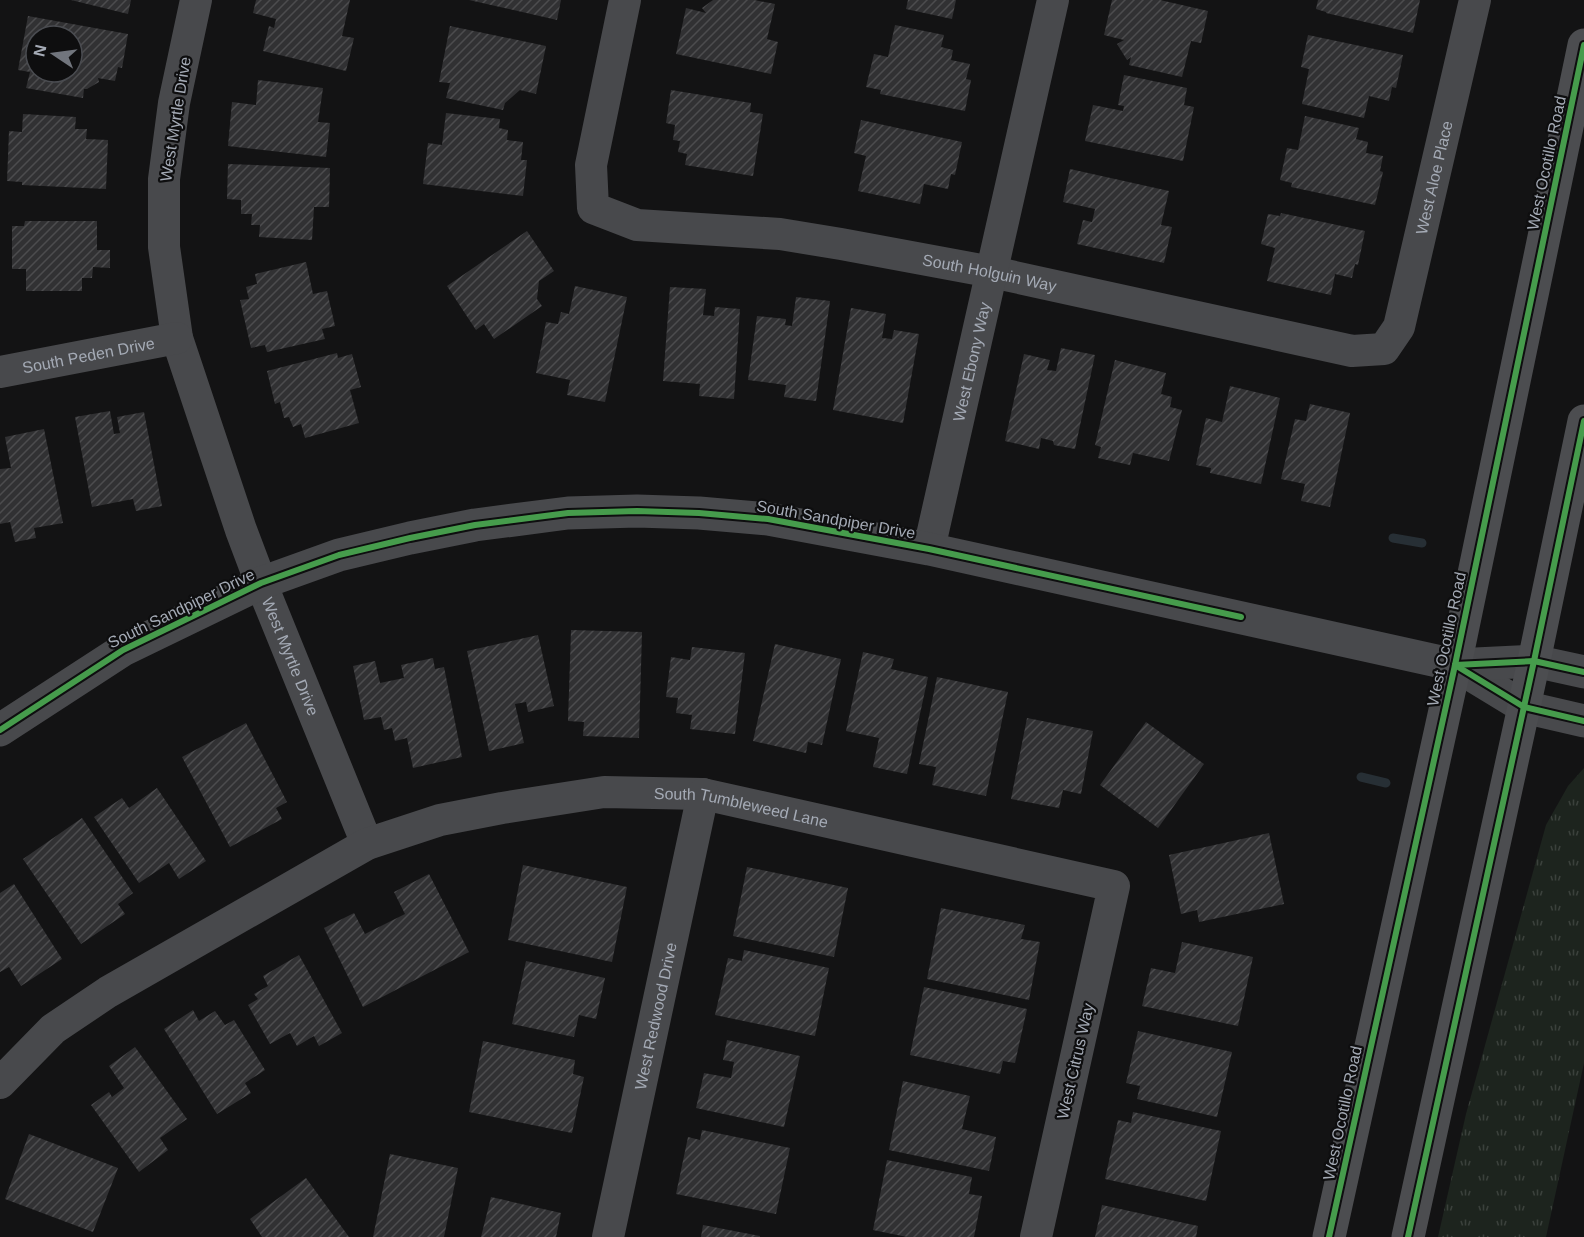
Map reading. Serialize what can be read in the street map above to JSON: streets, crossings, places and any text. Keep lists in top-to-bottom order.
{
  "streets": {
    "main road": ["West Ocotillo Road"],
    "street": [
      "West Myrtle Drive",
      "West Aloe Place",
      "South Holguin Way",
      "South Peden Drive",
      "West Ebony Way",
      "South Sandpiper Drive",
      "South Tumbleweed Lane",
      "West Redwood Drive",
      "West Citrus Way"
    ]
  },
  "crossings": [
    ["West Myrtle Drive", "South Peden Drive"],
    ["West Myrtle Drive", "South Sandpiper Drive"],
    ["West Myrtle Drive", "South Tumbleweed Lane"],
    ["West Ocotillo Road", "South Sandpiper Drive"],
    ["West Aloe Place", "South Holguin Way"],
    ["South Holguin Way", "West Ebony Way"],
    ["West Ebony Way", "South Sandpiper Drive"],
    ["South Tumbleweed Lane", "West Redwood Drive"],
    ["South Tumbleweed Lane", "West Citrus Way"]
  ],
  "north": "left"
}
